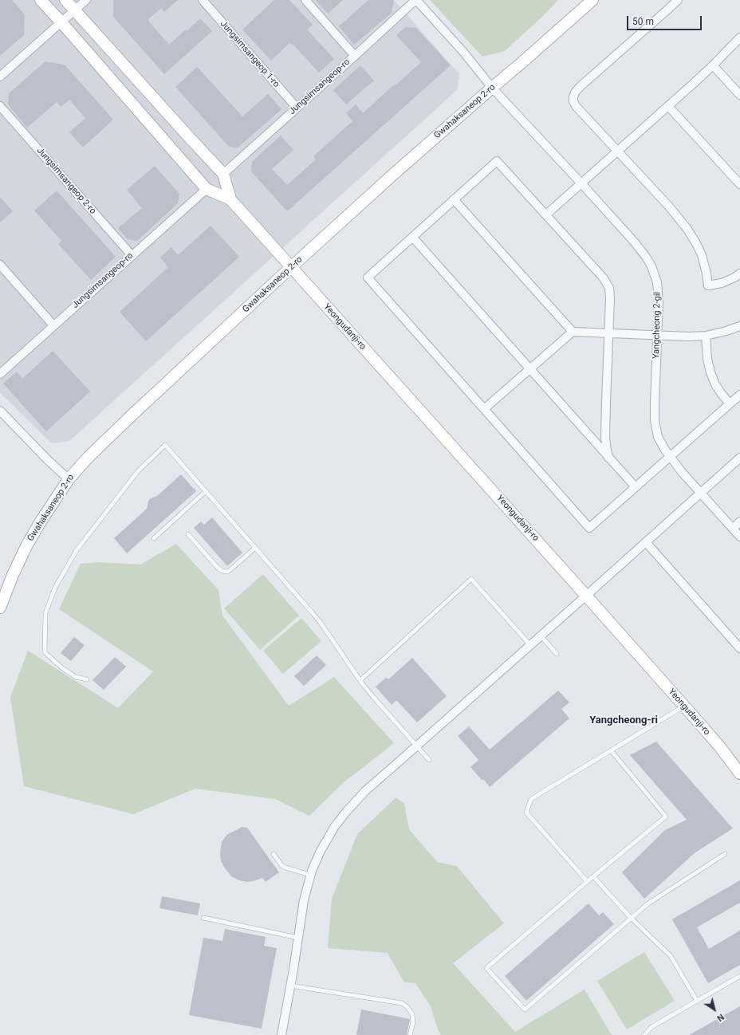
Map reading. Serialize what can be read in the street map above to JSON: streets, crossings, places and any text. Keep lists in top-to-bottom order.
{
  "streets": {
    "street": [
      "Jungsimsangeop 1-ro",
      "Jungsimsangeop-ro",
      "Gwahaksaneop 2-ro",
      "Jungsimsangeop 2-ro",
      "Yangcheong 2-gil",
      "Yeongudanji-ro"
    ]
  },
  "crossings": [
    ["Jungsimsangeop 1-ro", "Jungsimsangeop-ro"],
    ["Jungsimsangeop-ro", "Jungsimsangeop 2-ro"],
    ["Gwahaksaneop 2-ro", "Yangcheong 2-gil"],
    ["Gwahaksaneop 2-ro", "Yeongudanji-ro"]
  ],
  "districts": ["Yangcheong-ri"],
  "scale_bar": "50 m",
  "north": "bottom right"
}
